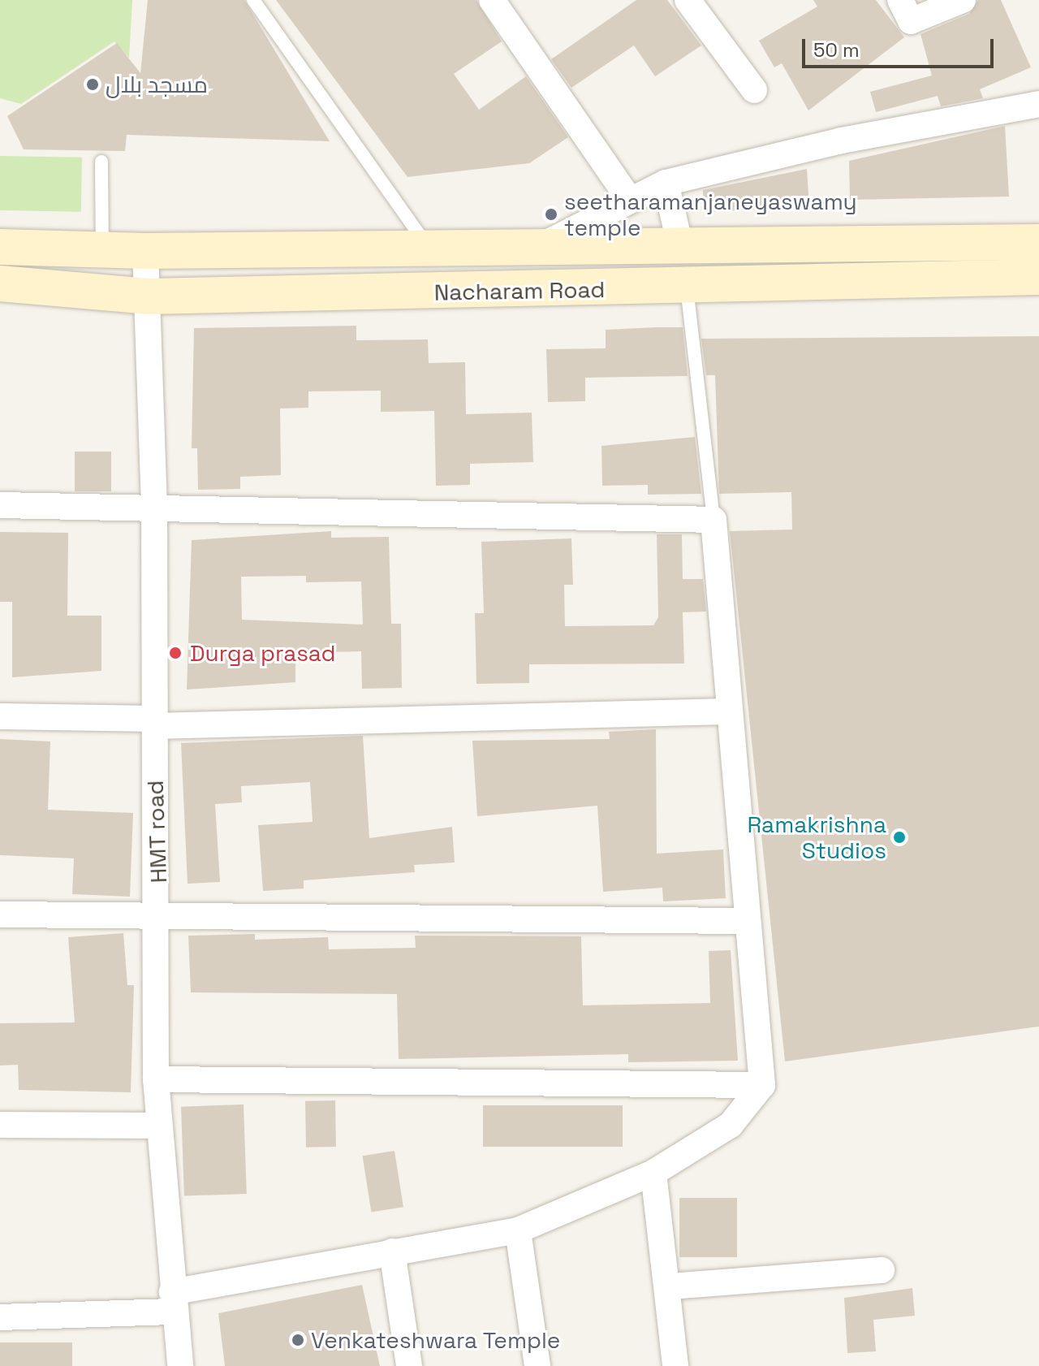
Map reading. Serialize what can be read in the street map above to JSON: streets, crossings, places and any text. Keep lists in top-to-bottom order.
{
  "streets": {
    "main road": ["Nacharam Road"],
    "street": ["HMT road"]
  },
  "crossings": [
    ["Nacharam Road", "HMT road"]
  ],
  "places": [
    "مسجد بلال",
    "seetharamanjaneyaswamy temple",
    "Durga prasad",
    "Ramakrishna Studios",
    "Venkateshwara Temple"
  ],
  "scale_bar": "50 m"
}
